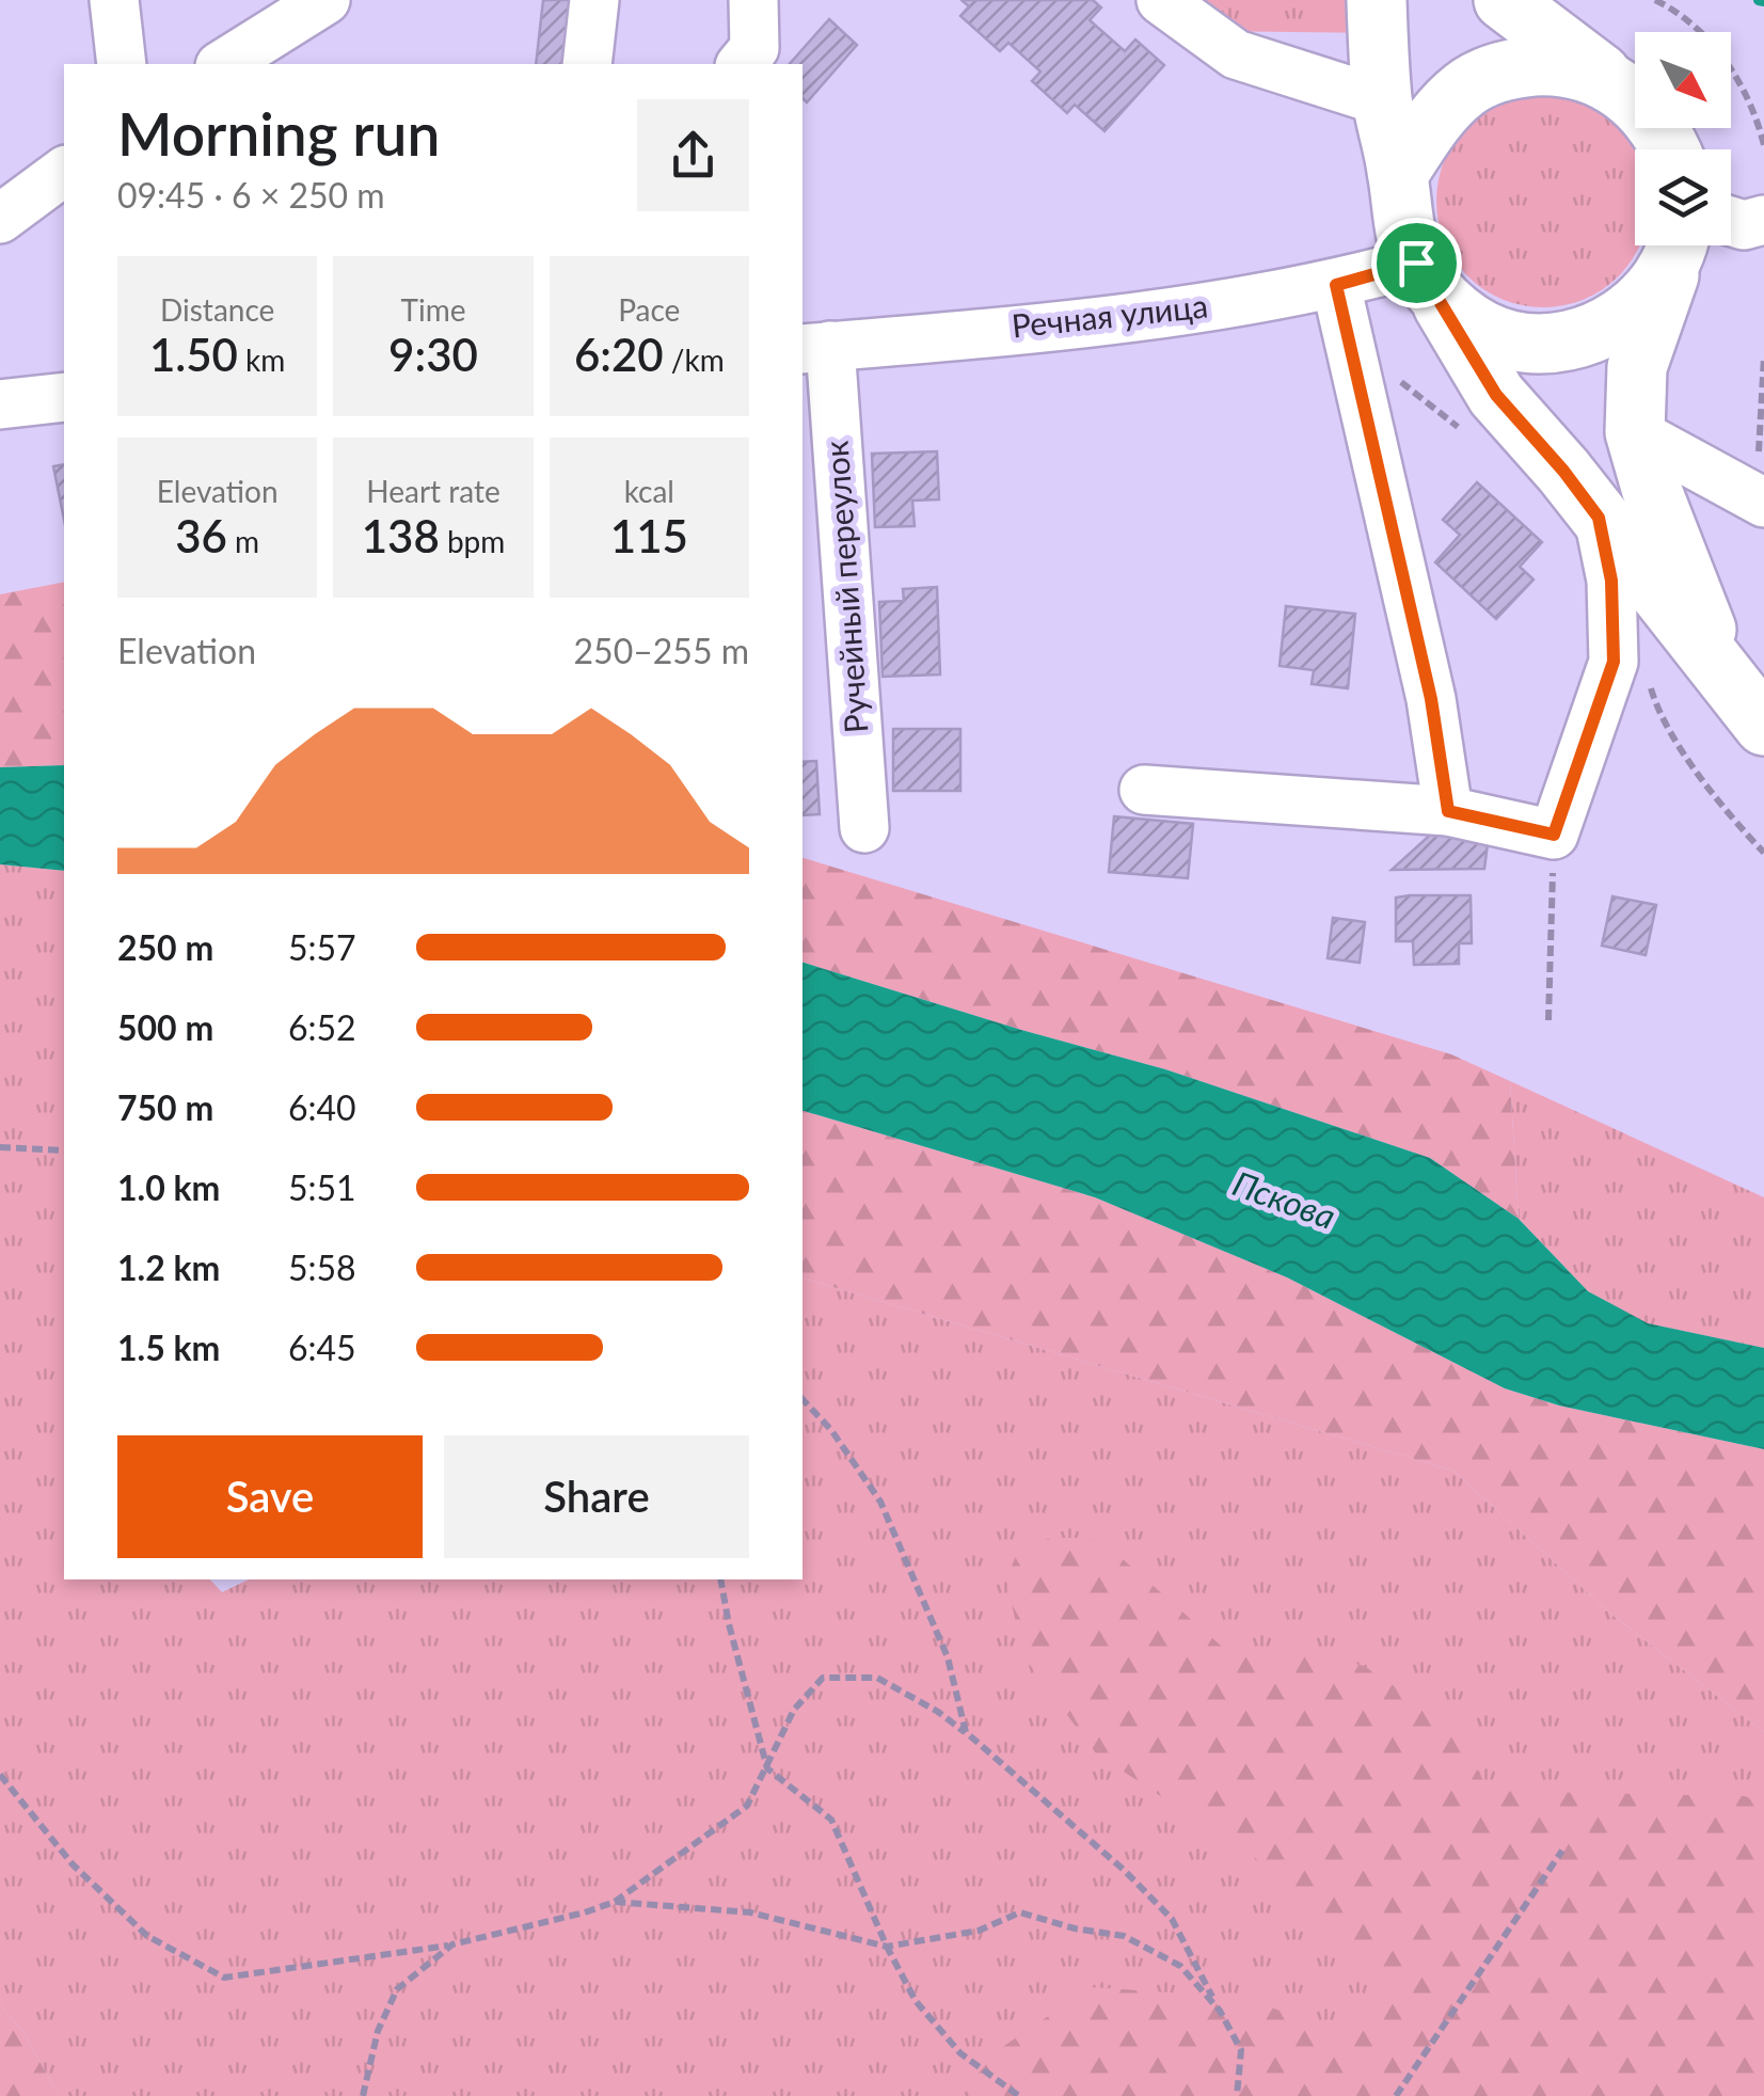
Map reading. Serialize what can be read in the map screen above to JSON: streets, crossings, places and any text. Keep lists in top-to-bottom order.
{
  "streets": {
    "street": ["Речная улица", "Ручейный переулок"]
  },
  "crossings": [
    ["Речная улица", "Ручейный переулок"]
  ],
  "water": ["Пскова"],
  "north": "bottom right",
  "page": {
    "heading": ["Morning run", "09:45 · 6 × 250 m"],
    "stats": [
      ["Distance", "1.50 km"],
      ["Time", "9:30"],
      ["Pace", "6:20 /km"],
      ["Elevation", "36 m"],
      ["Heart rate", "138 bpm"],
      ["kcal", "115"]
    ],
    "chart": ["Elevation", "250–255 m"],
    "list": [
      {
        "name": "250 m",
        "note": "5:57"
      },
      {
        "name": "500 m",
        "note": "6:52"
      },
      {
        "name": "750 m",
        "note": "6:40"
      },
      {
        "name": "1.0 km",
        "note": "5:51"
      },
      {
        "name": "1.2 km",
        "note": "5:58"
      },
      {
        "name": "1.5 km",
        "note": "6:45"
      }
    ],
    "buttons": ["Save", "Share"]
  }
}
